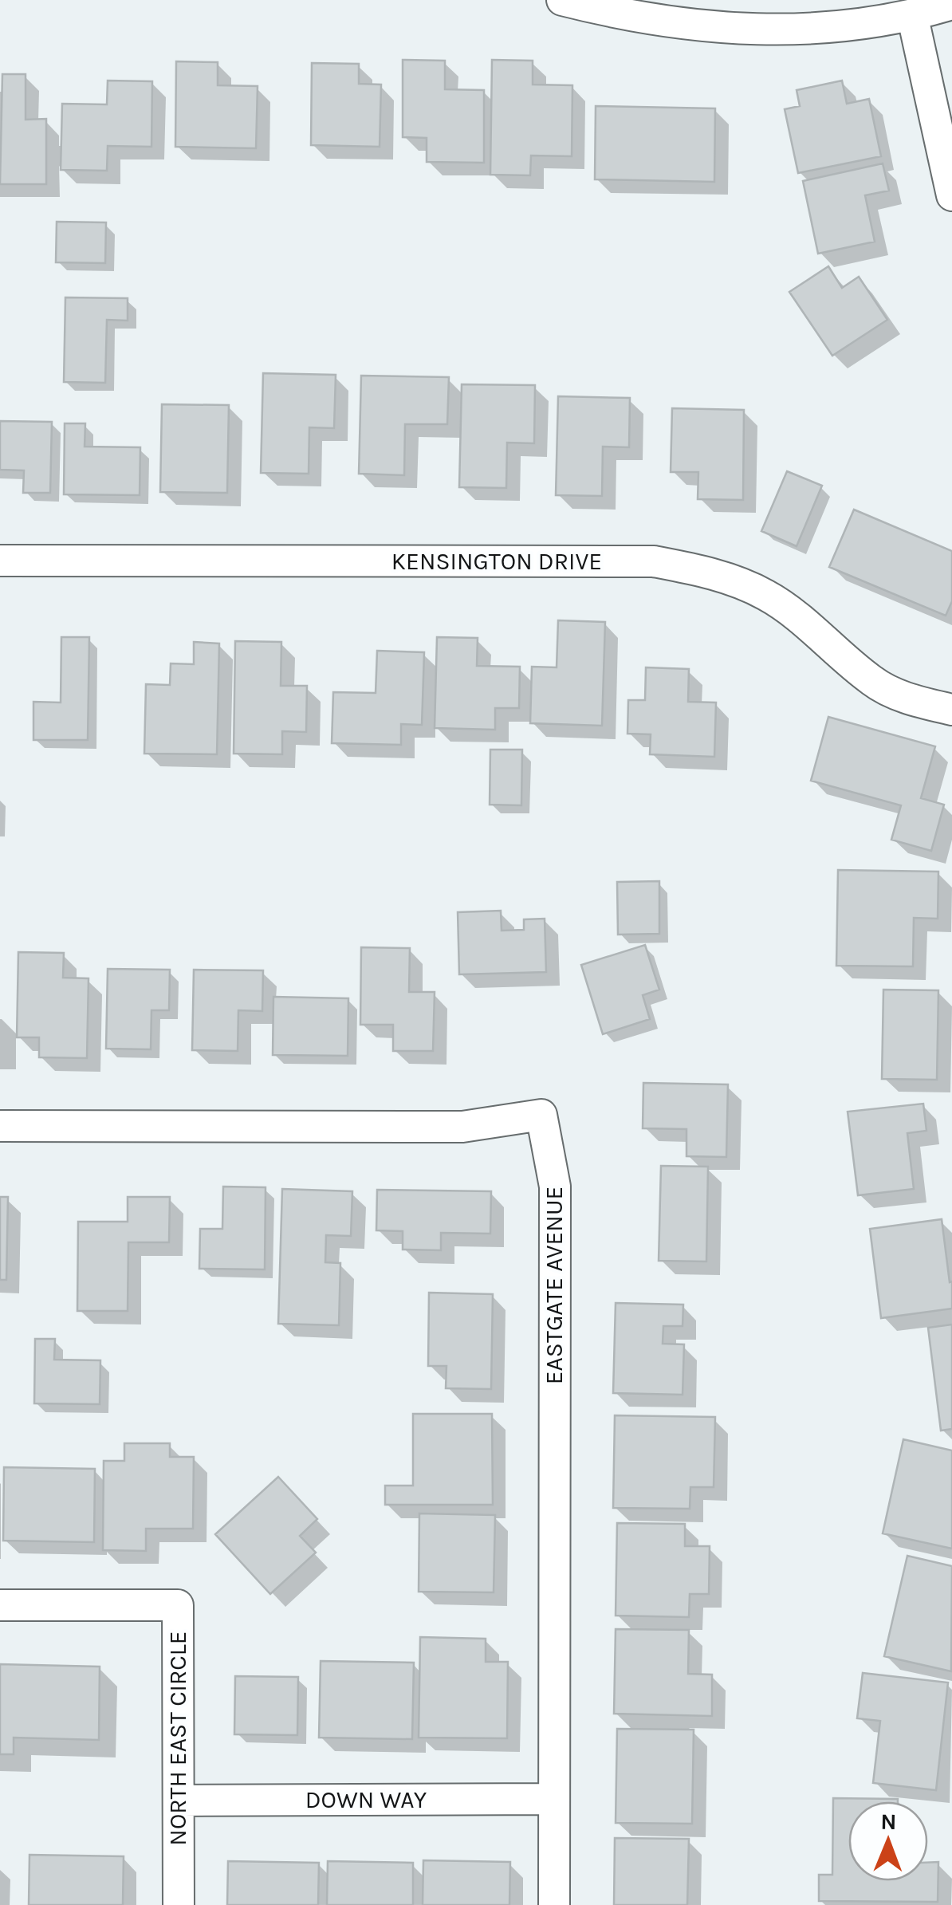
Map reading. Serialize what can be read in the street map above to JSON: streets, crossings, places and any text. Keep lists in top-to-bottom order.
{
  "streets": {
    "street": [
      "KENSINGTON DRIVE",
      "EASTGATE AVENUE",
      "NORTH EAST CIRCLE",
      "DOWN WAY"
    ]
  },
  "crossings": [
    ["EASTGATE AVENUE", "DOWN WAY"],
    ["NORTH EAST CIRCLE", "DOWN WAY"]
  ],
  "north": "top"
}
